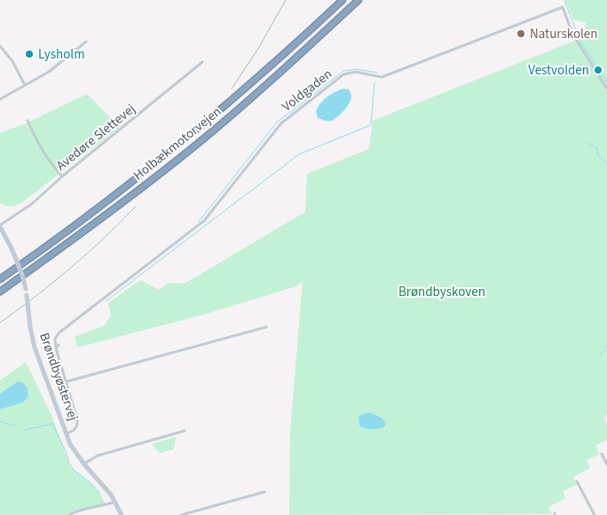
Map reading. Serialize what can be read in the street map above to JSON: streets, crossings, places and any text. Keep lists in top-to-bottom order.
{
  "streets": {
    "highway": ["Holbækmotorvejen"],
    "street": ["Voldgaden", "Avedøre Slettevej", "Brøndbyøstervej"]
  },
  "crossings": [
    ["Voldgaden", "Brøndbyøstervej"],
    ["Avedøre Slettevej", "Brøndbyøstervej"]
  ],
  "parks": ["Brøndbyskoven"],
  "places": ["Naturskolen", "Lysholm", "Vestvolden"]
}
